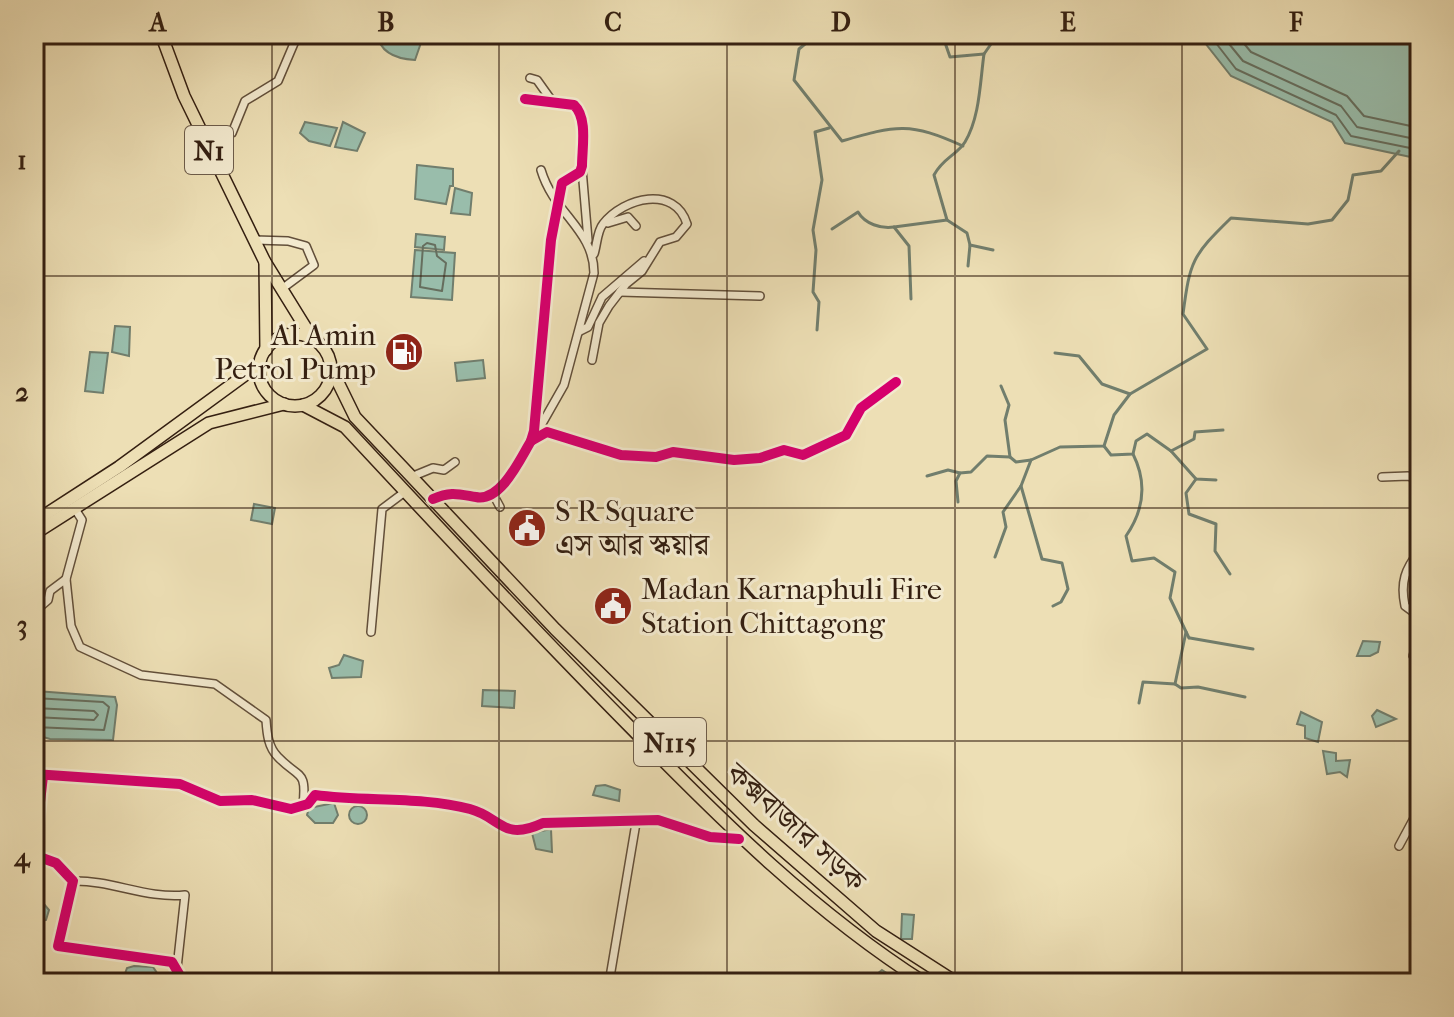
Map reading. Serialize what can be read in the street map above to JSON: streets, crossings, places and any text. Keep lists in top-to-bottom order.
{
  "streets": {
    "highway": ["N1", "N115", "কক্সবাজার সড়ক"]
  },
  "crossings": [
    ["N1", "কক্সবাজার সড়ক"]
  ],
  "places": {
    "fuel station": ["Al Amin Petrol Pump"],
    "public building": ["S R Square এস আর স্কয়ার", "Madan Karnaphuli Fire Station Chittagong"]
  },
  "grid": {
    "columns": [
      "A",
      "B",
      "C",
      "D",
      "E",
      "F"
    ],
    "rows": [
      "1",
      "2",
      "3",
      "4"
    ]
  }
}
